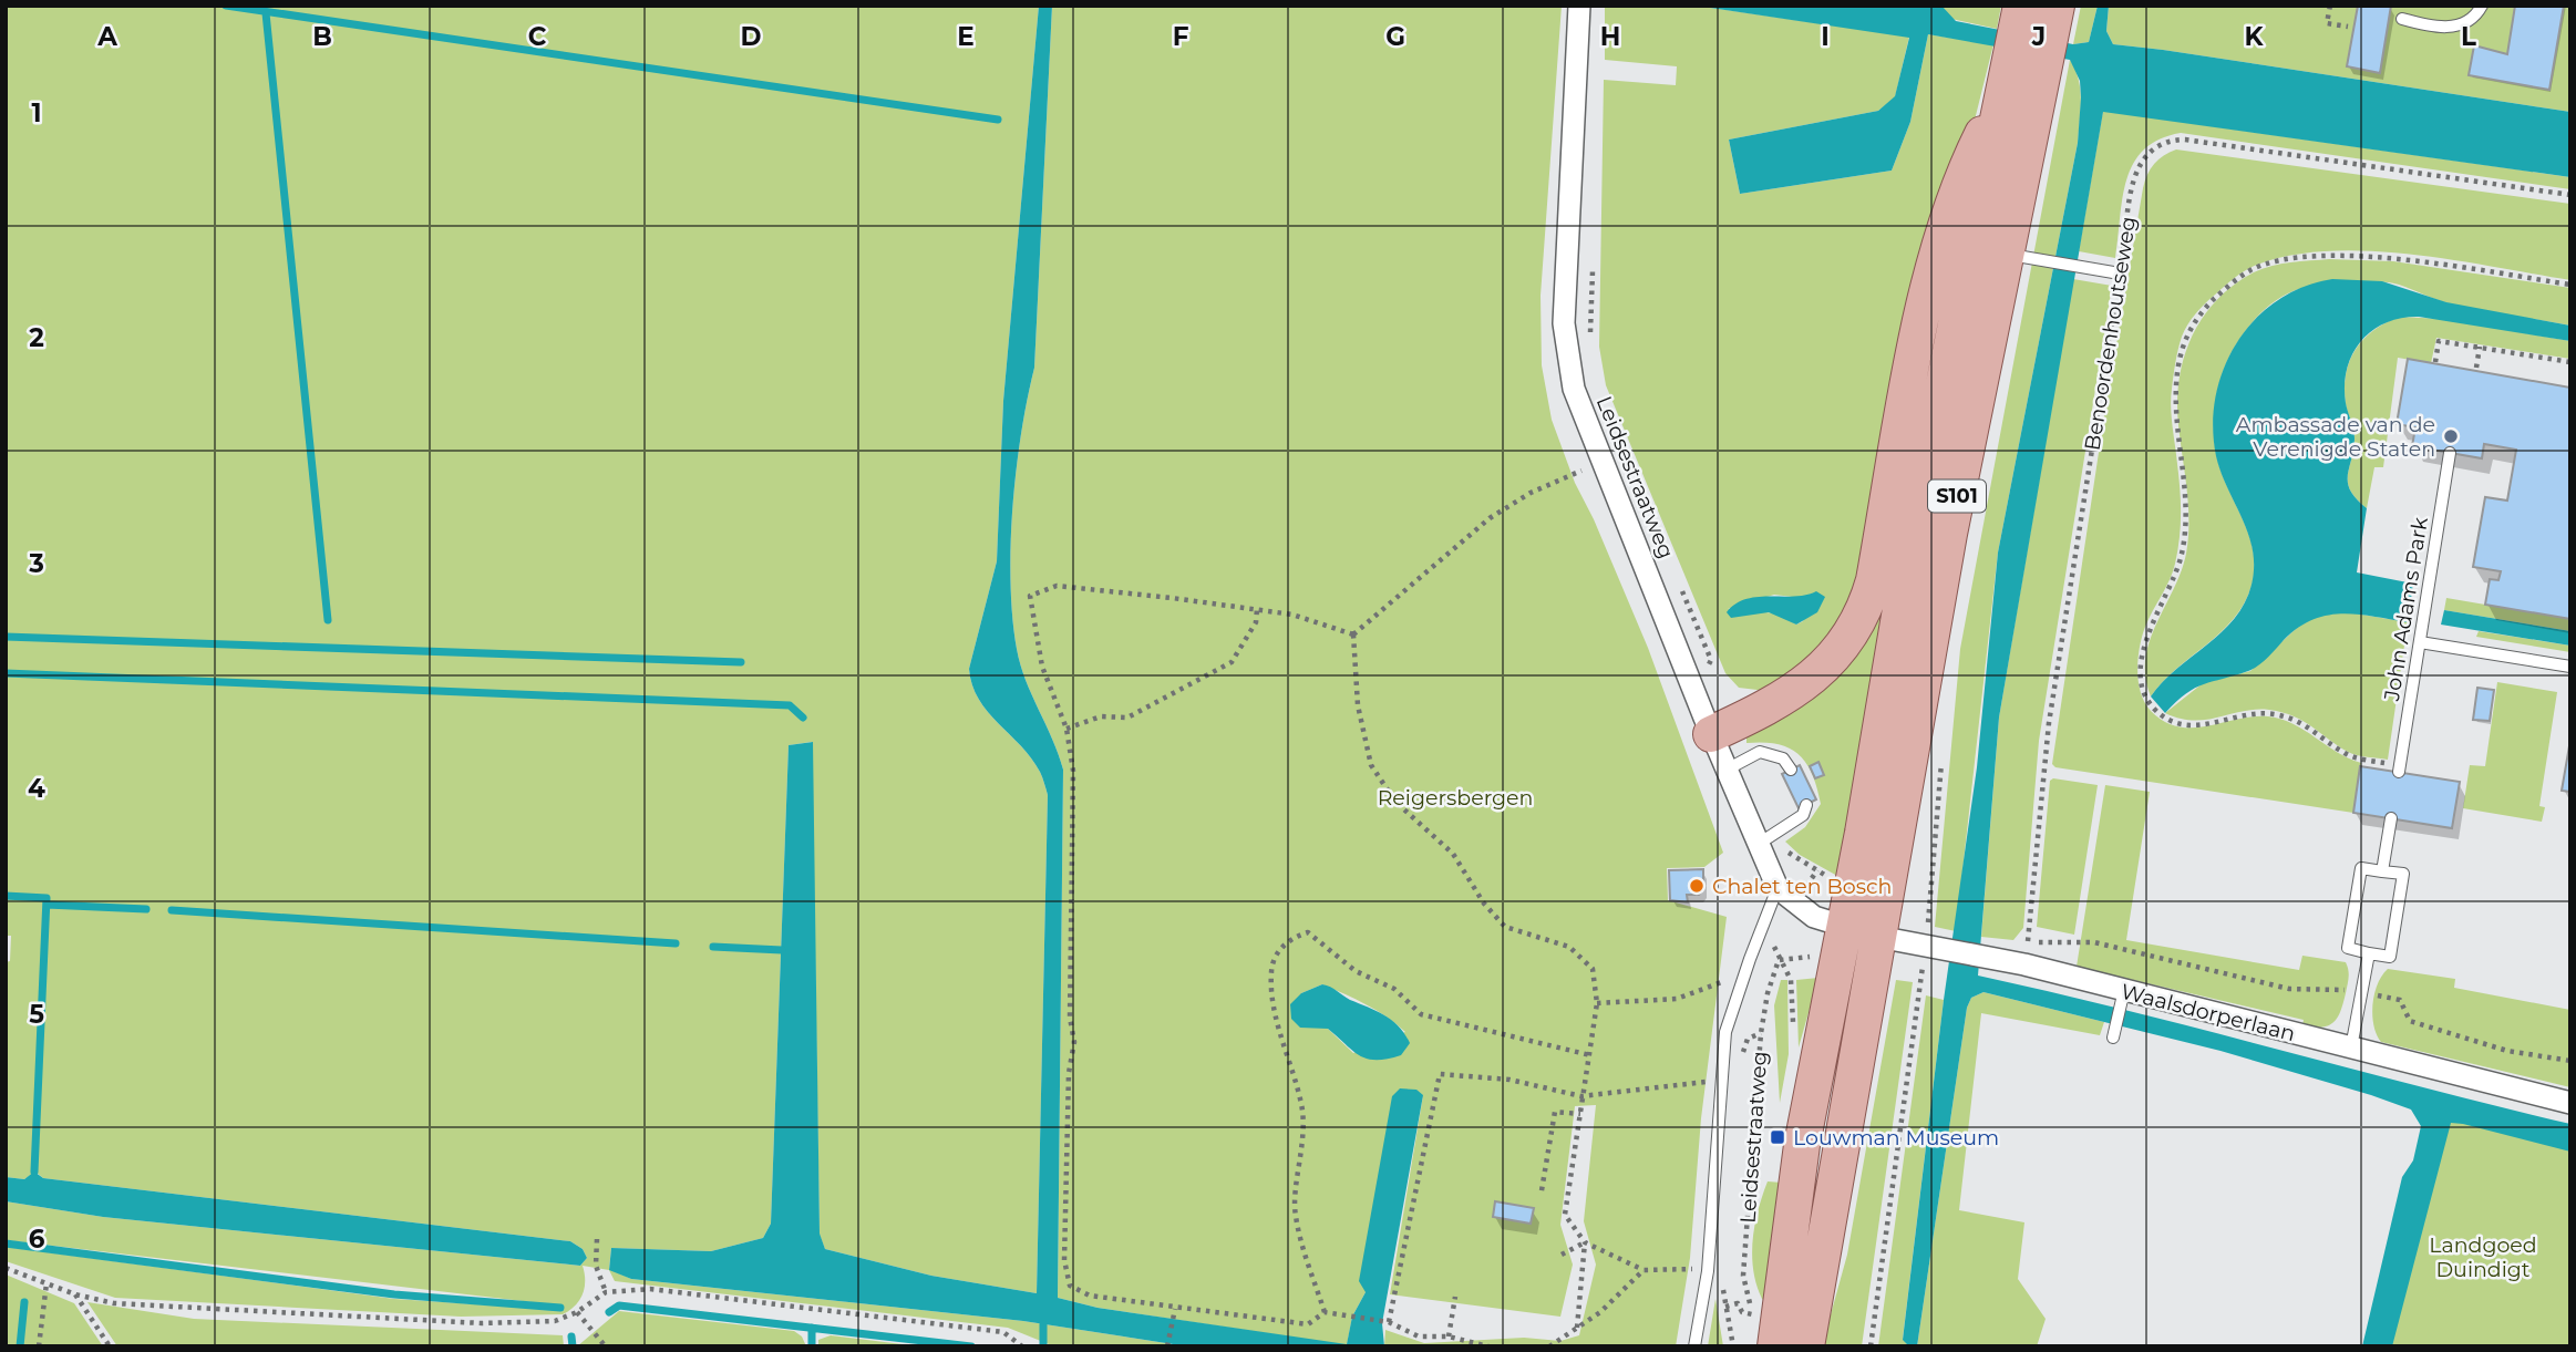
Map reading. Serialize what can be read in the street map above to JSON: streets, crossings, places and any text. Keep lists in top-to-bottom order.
{
  "streets": {
    "main road": ["Leidsestraatweg", "S101"],
    "street": ["Waalsdorperlaan"],
    "lane": ["John Adams Park"],
    "path": ["Benoordenhoutseweg"]
  },
  "crossings": [
    ["Leidsestraatweg", "S101"],
    ["Leidsestraatweg", "Waalsdorperlaan"],
    ["S101", "Waalsdorperlaan"]
  ],
  "parks": ["Reigersbergen", "Landgoed Duindigt"],
  "places": {
    "other": ["Ambassade van de Verenigde Staten", "Chalet ten Bosch"],
    "transit": ["Louwman Museum"]
  },
  "grid": {
    "columns": [
      "A",
      "B",
      "C",
      "D",
      "E",
      "F",
      "G",
      "H",
      "I",
      "J",
      "K",
      "L"
    ],
    "rows": [
      "1",
      "2",
      "3",
      "4",
      "5",
      "6"
    ]
  }
}
